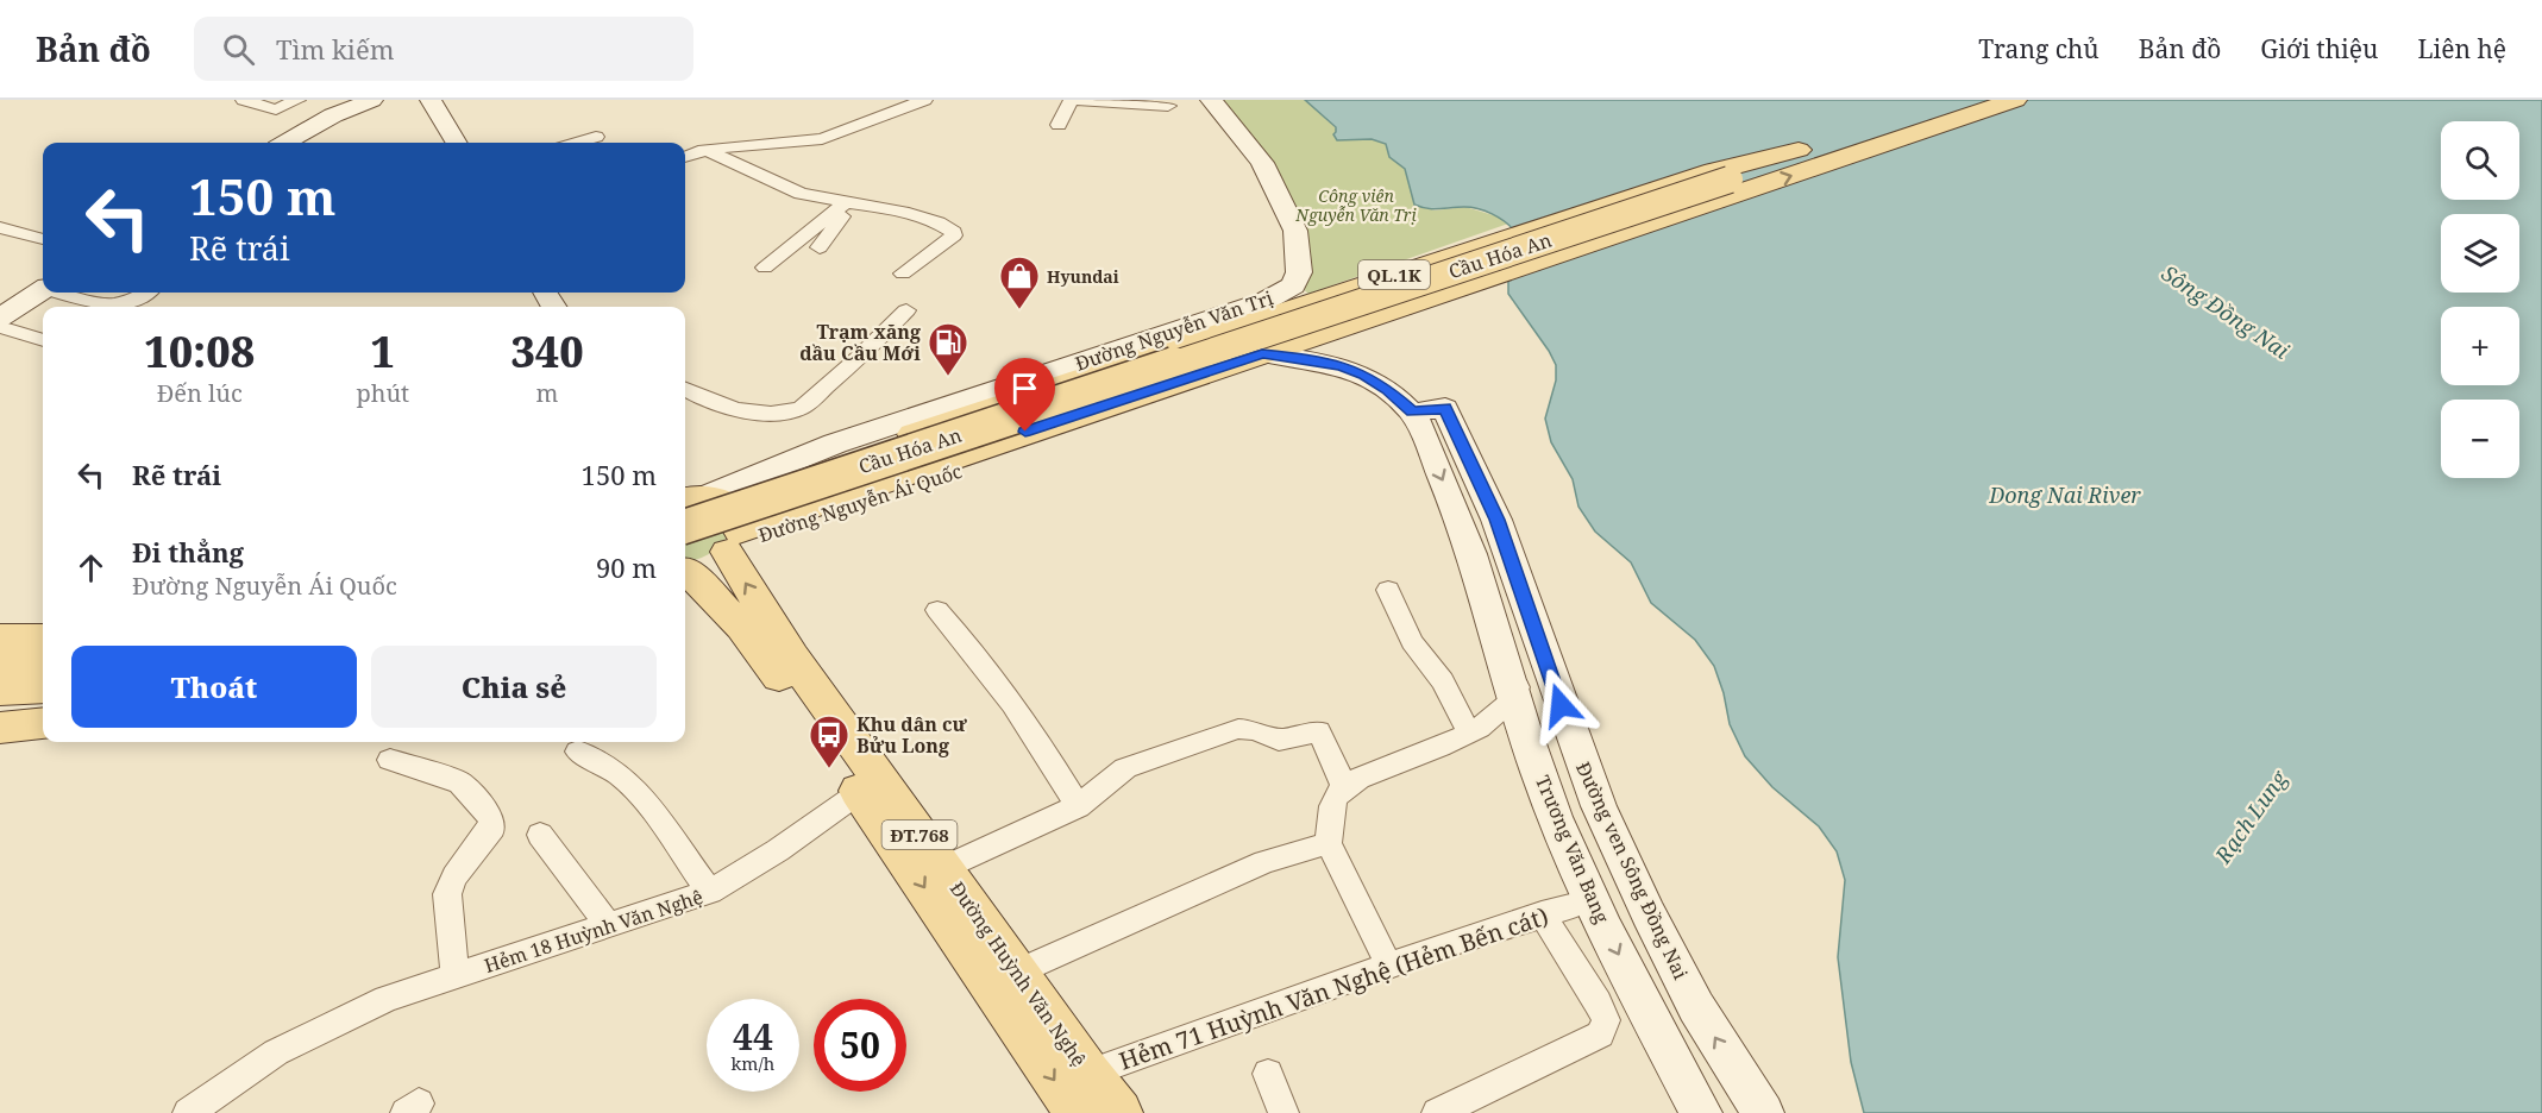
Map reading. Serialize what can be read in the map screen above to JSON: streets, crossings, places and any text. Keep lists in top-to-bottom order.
{
  "streets": {
    "main road": [
      "Cầu Hóa An",
      "QL.1K",
      "Đường Nguyễn Văn Trị",
      "Đường Nguyễn Ái Quốc",
      "ĐT.768",
      "Trương Văn Bang",
      "Đường ven Sông Đồng Nai",
      "Đường Huỳnh Văn Nghệ"
    ],
    "street": ["Hẻm 18 Huỳnh Văn Nghệ", "Hẻm 71 Huỳnh Văn Nghệ (Hẻm Bến cát)"]
  },
  "crossings": [
    ["Cầu Hóa An", "QL.1K"],
    ["Cầu Hóa An", "Đường Nguyễn Ái Quốc"],
    ["Cầu Hóa An", "Đường Huỳnh Văn Nghệ"],
    ["QL.1K", "Đường Nguyễn Văn Trị"],
    ["QL.1K", "Đường Huỳnh Văn Nghệ"],
    ["Đường Nguyễn Ái Quốc", "Đường Huỳnh Văn Nghệ"],
    ["Trương Văn Bang", "Đường ven Sông Đồng Nai"],
    ["Trương Văn Bang", "Hẻm 71 Huỳnh Văn Nghệ (Hẻm Bến cát)"],
    ["Hẻm 18 Huỳnh Văn Nghệ", "Đường Huỳnh Văn Nghệ"],
    ["Đường Huỳnh Văn Nghệ", "Hẻm 71 Huỳnh Văn Nghệ (Hẻm Bến cát)"]
  ],
  "one_way": ["Trương Văn Bang", "Đường ven Sông Đồng Nai"],
  "water": ["Sông Đồng Nai", "Dong Nai River", "Rạch Lung"],
  "parks": ["Công viên Nguyễn Văn Trị"],
  "places": {
    "shop": ["Hyundai"],
    "fuel station": ["Trạm xăng dầu Cầu Mới"],
    "bus stop": ["Khu dân cư Bửu Long"]
  },
  "page": {
    "header": "Bản đồ",
    "search": "Tìm kiếm",
    "nav": [
      "Trang chủ",
      "Bản đồ",
      "Giới thiệu",
      "Liên hệ"
    ],
    "map_buttons": ["+", "−"],
    "turn": ["150 m", "Rẽ trái"],
    "eta": [
      "10:08",
      "Đến lúc",
      "1",
      "phút",
      "340",
      "m"
    ],
    "list": [
      {
        "name": "Rẽ trái",
        "value": "150 m"
      },
      {
        "name": "Đi thẳng",
        "note": "Đường Nguyễn Ái Quốc",
        "value": "90 m"
      }
    ],
    "buttons": ["Thoát", "Chia sẻ"],
    "speed": "44 km/h",
    "limit": "50"
  }
}
